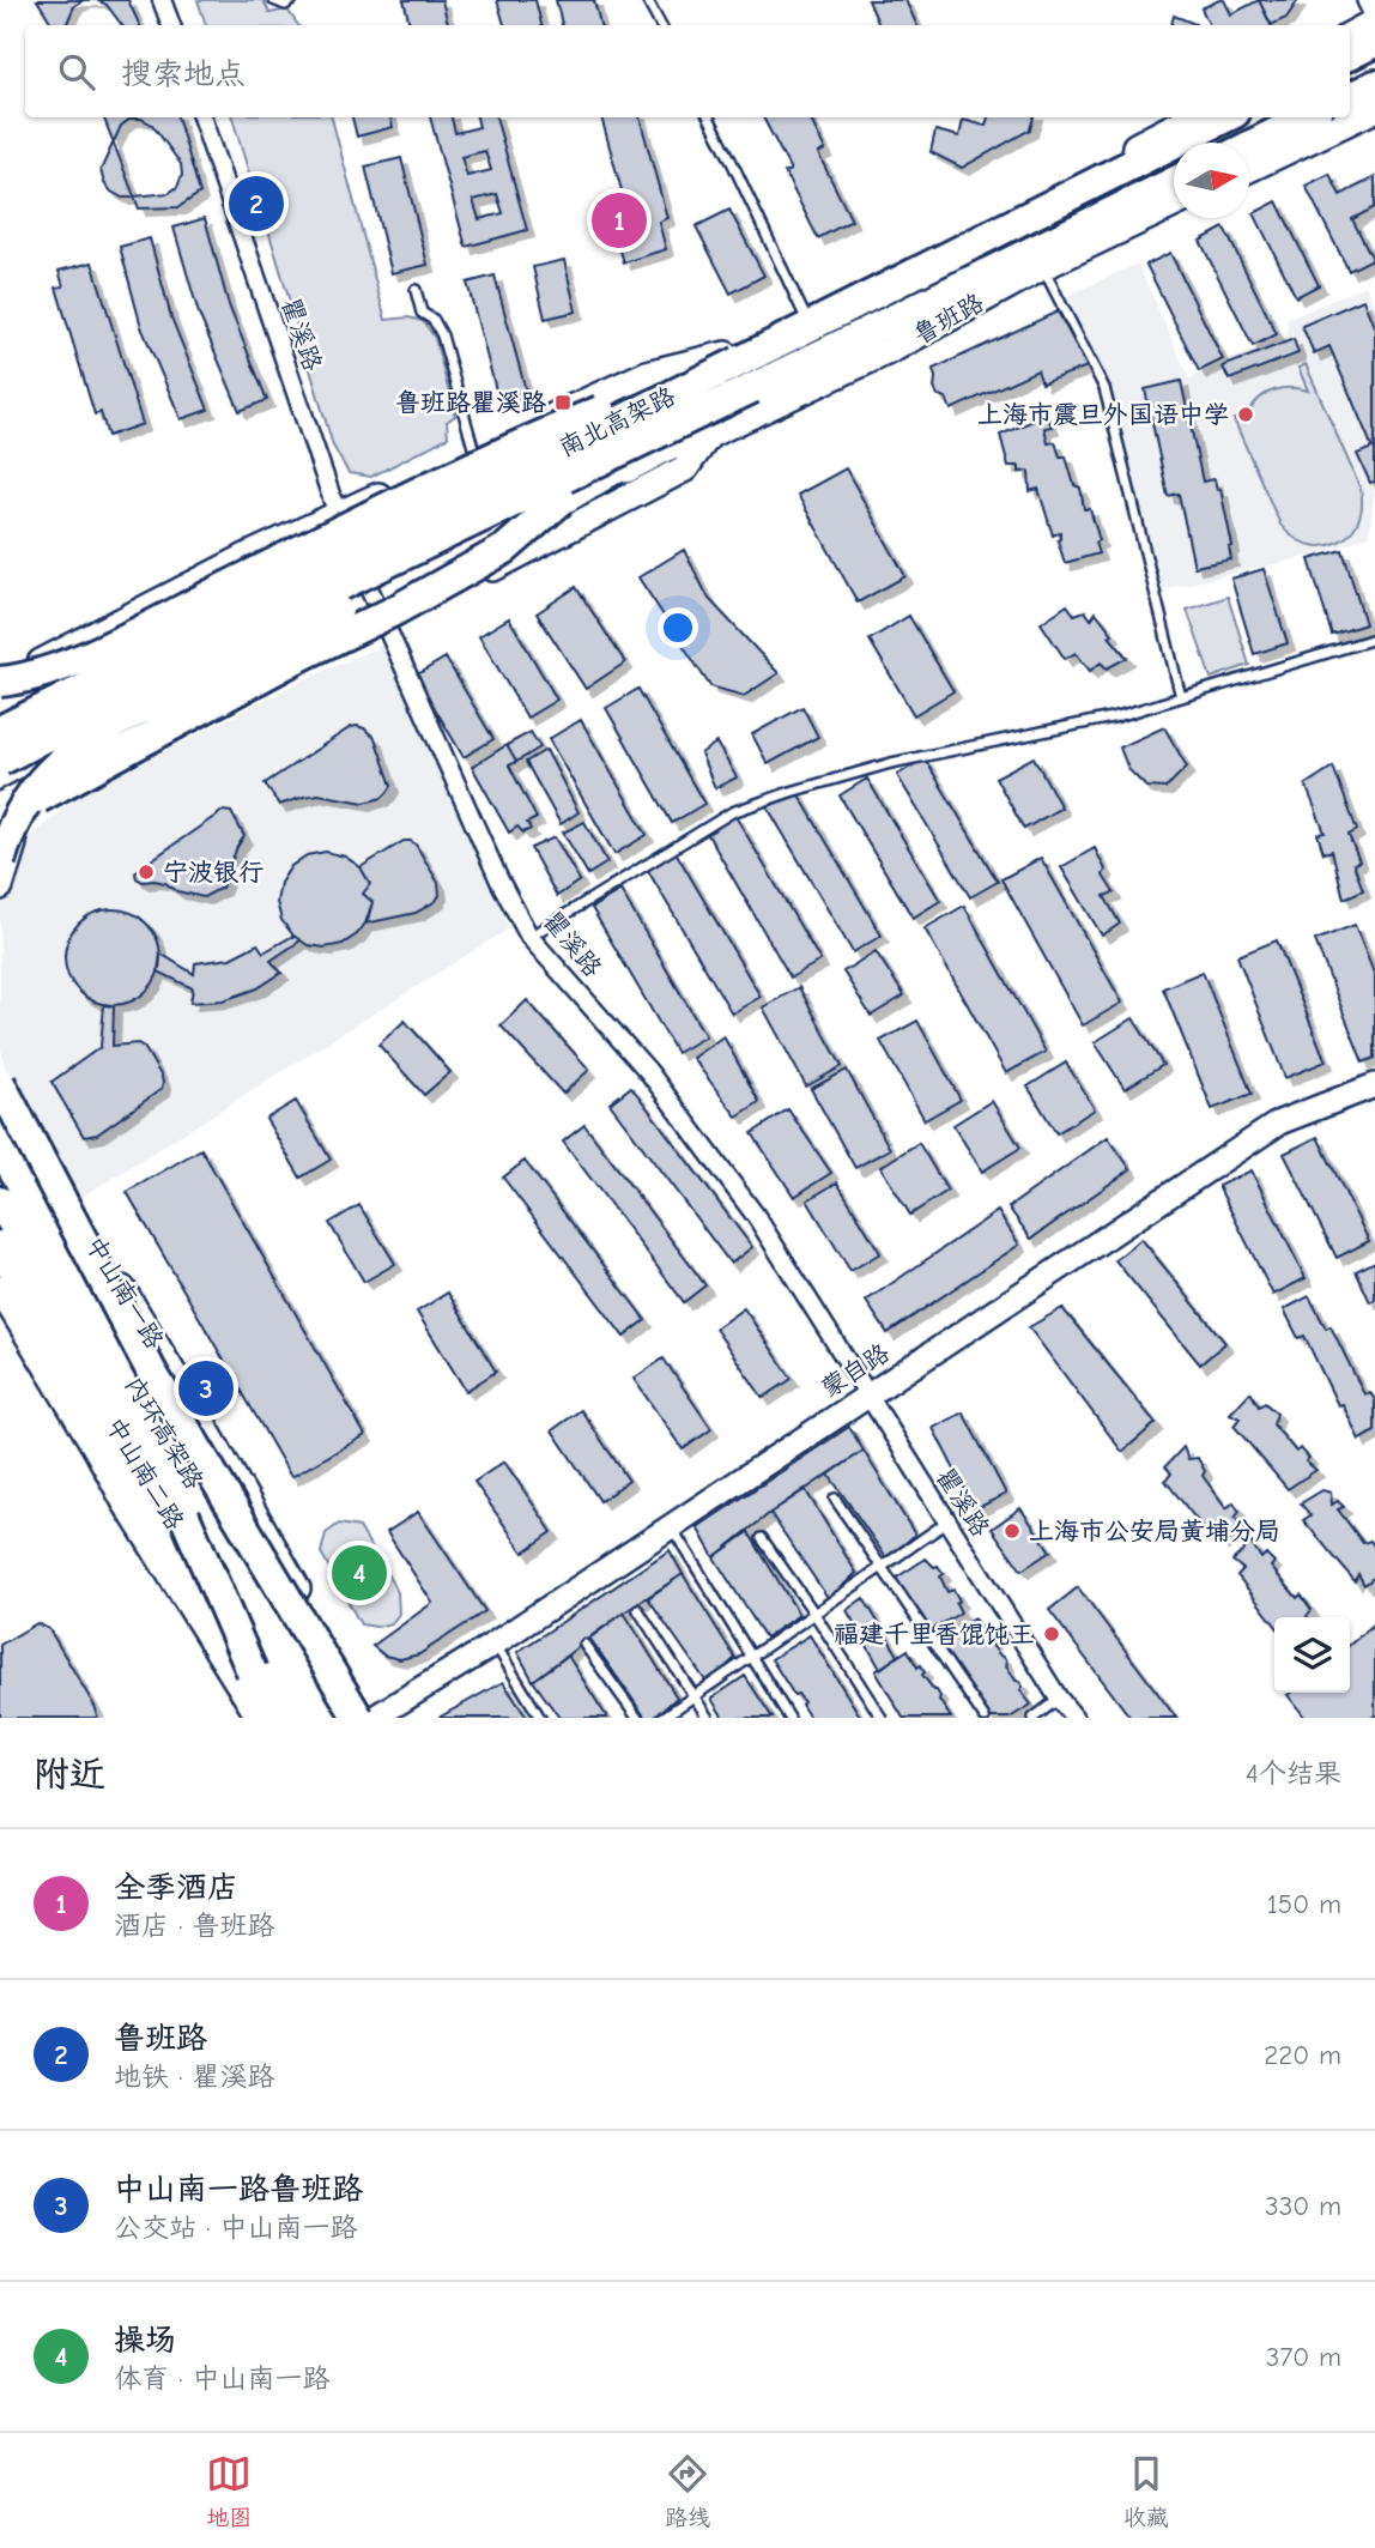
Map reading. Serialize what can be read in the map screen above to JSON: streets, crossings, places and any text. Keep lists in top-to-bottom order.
{
  "streets": {
    "highway": ["南北高架路", "内环高架路"],
    "main road": ["鲁班路", "中山南一路", "中山南二路"],
    "street": ["瞿溪路", "蒙自路"]
  },
  "crossings": [
    ["鲁班路", "瞿溪路"],
    ["瞿溪路", "蒙自路"],
    ["中山南一路", "蒙自路"]
  ],
  "places": {
    "transit": ["鲁班路瞿溪路"],
    "other": [
      "上海市震旦外国语中学",
      "宁波银行",
      "上海市公安局黄埔分局",
      "福建千里香馄饨王"
    ]
  },
  "north": "right",
  "page": {
    "search": "搜索地点",
    "pins": [
      "2",
      "1",
      "3",
      "4"
    ],
    "heading": ["附近", "4个结果"],
    "list": [
      {
        "mark": "1",
        "name": "全季酒店",
        "note": "酒店 · 鲁班路",
        "value": "150 m"
      },
      {
        "mark": "2",
        "name": "鲁班路",
        "note": "地铁 · 瞿溪路",
        "value": "220 m"
      },
      {
        "mark": "3",
        "name": "中山南一路鲁班路",
        "note": "公交站 · 中山南一路",
        "value": "330 m"
      },
      {
        "mark": "4",
        "name": "操场",
        "note": "体育 · 中山南一路",
        "value": "370 m"
      }
    ],
    "nav": ["地图", "路线", "收藏"]
  }
}
